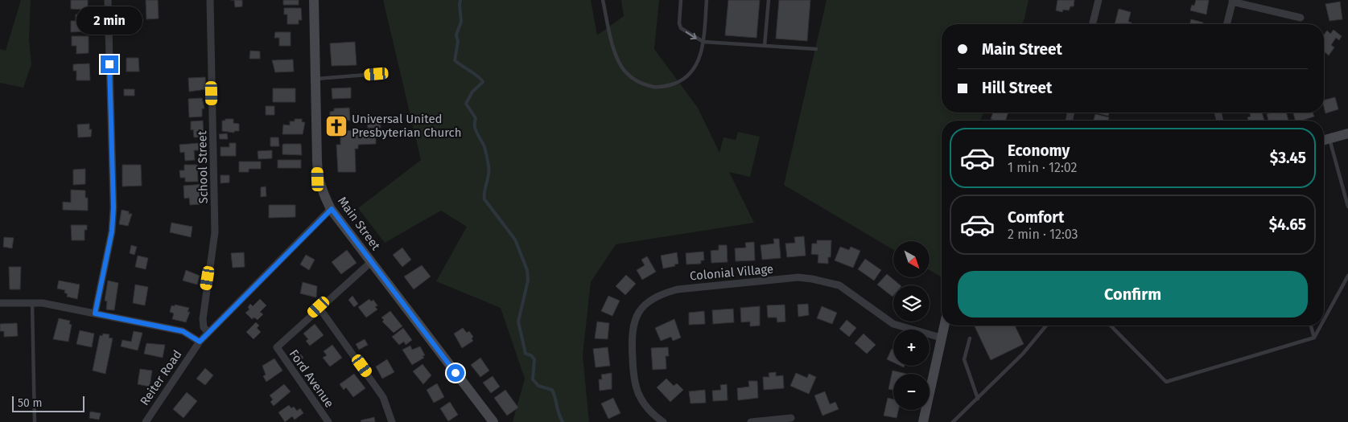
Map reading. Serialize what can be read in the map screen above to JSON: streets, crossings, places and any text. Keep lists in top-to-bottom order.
{
  "streets": {
    "street": [
      "School Street",
      "Main Street",
      "Colonial Village",
      "Reiter Road",
      "Ford Avenue"
    ]
  },
  "crossings": [
    ["School Street", "Reiter Road"],
    ["Main Street", "Reiter Road"]
  ],
  "places": {
    "church": ["Universal United Presbyterian Church"]
  },
  "scale_bar": "50 m",
  "north": "bottom right",
  "page": {
    "bubble": "2 min",
    "banner": ["Main Street", "Hill Street"],
    "list": [
      {
        "name": "Economy",
        "note": "1 min · 12:02",
        "value": "$3.45"
      },
      {
        "name": "Comfort",
        "note": "2 min · 12:03",
        "value": "$4.65"
      }
    ],
    "map_buttons": ["+", "−"],
    "buttons": "Confirm",
    "scale": "50 m"
  }
}
